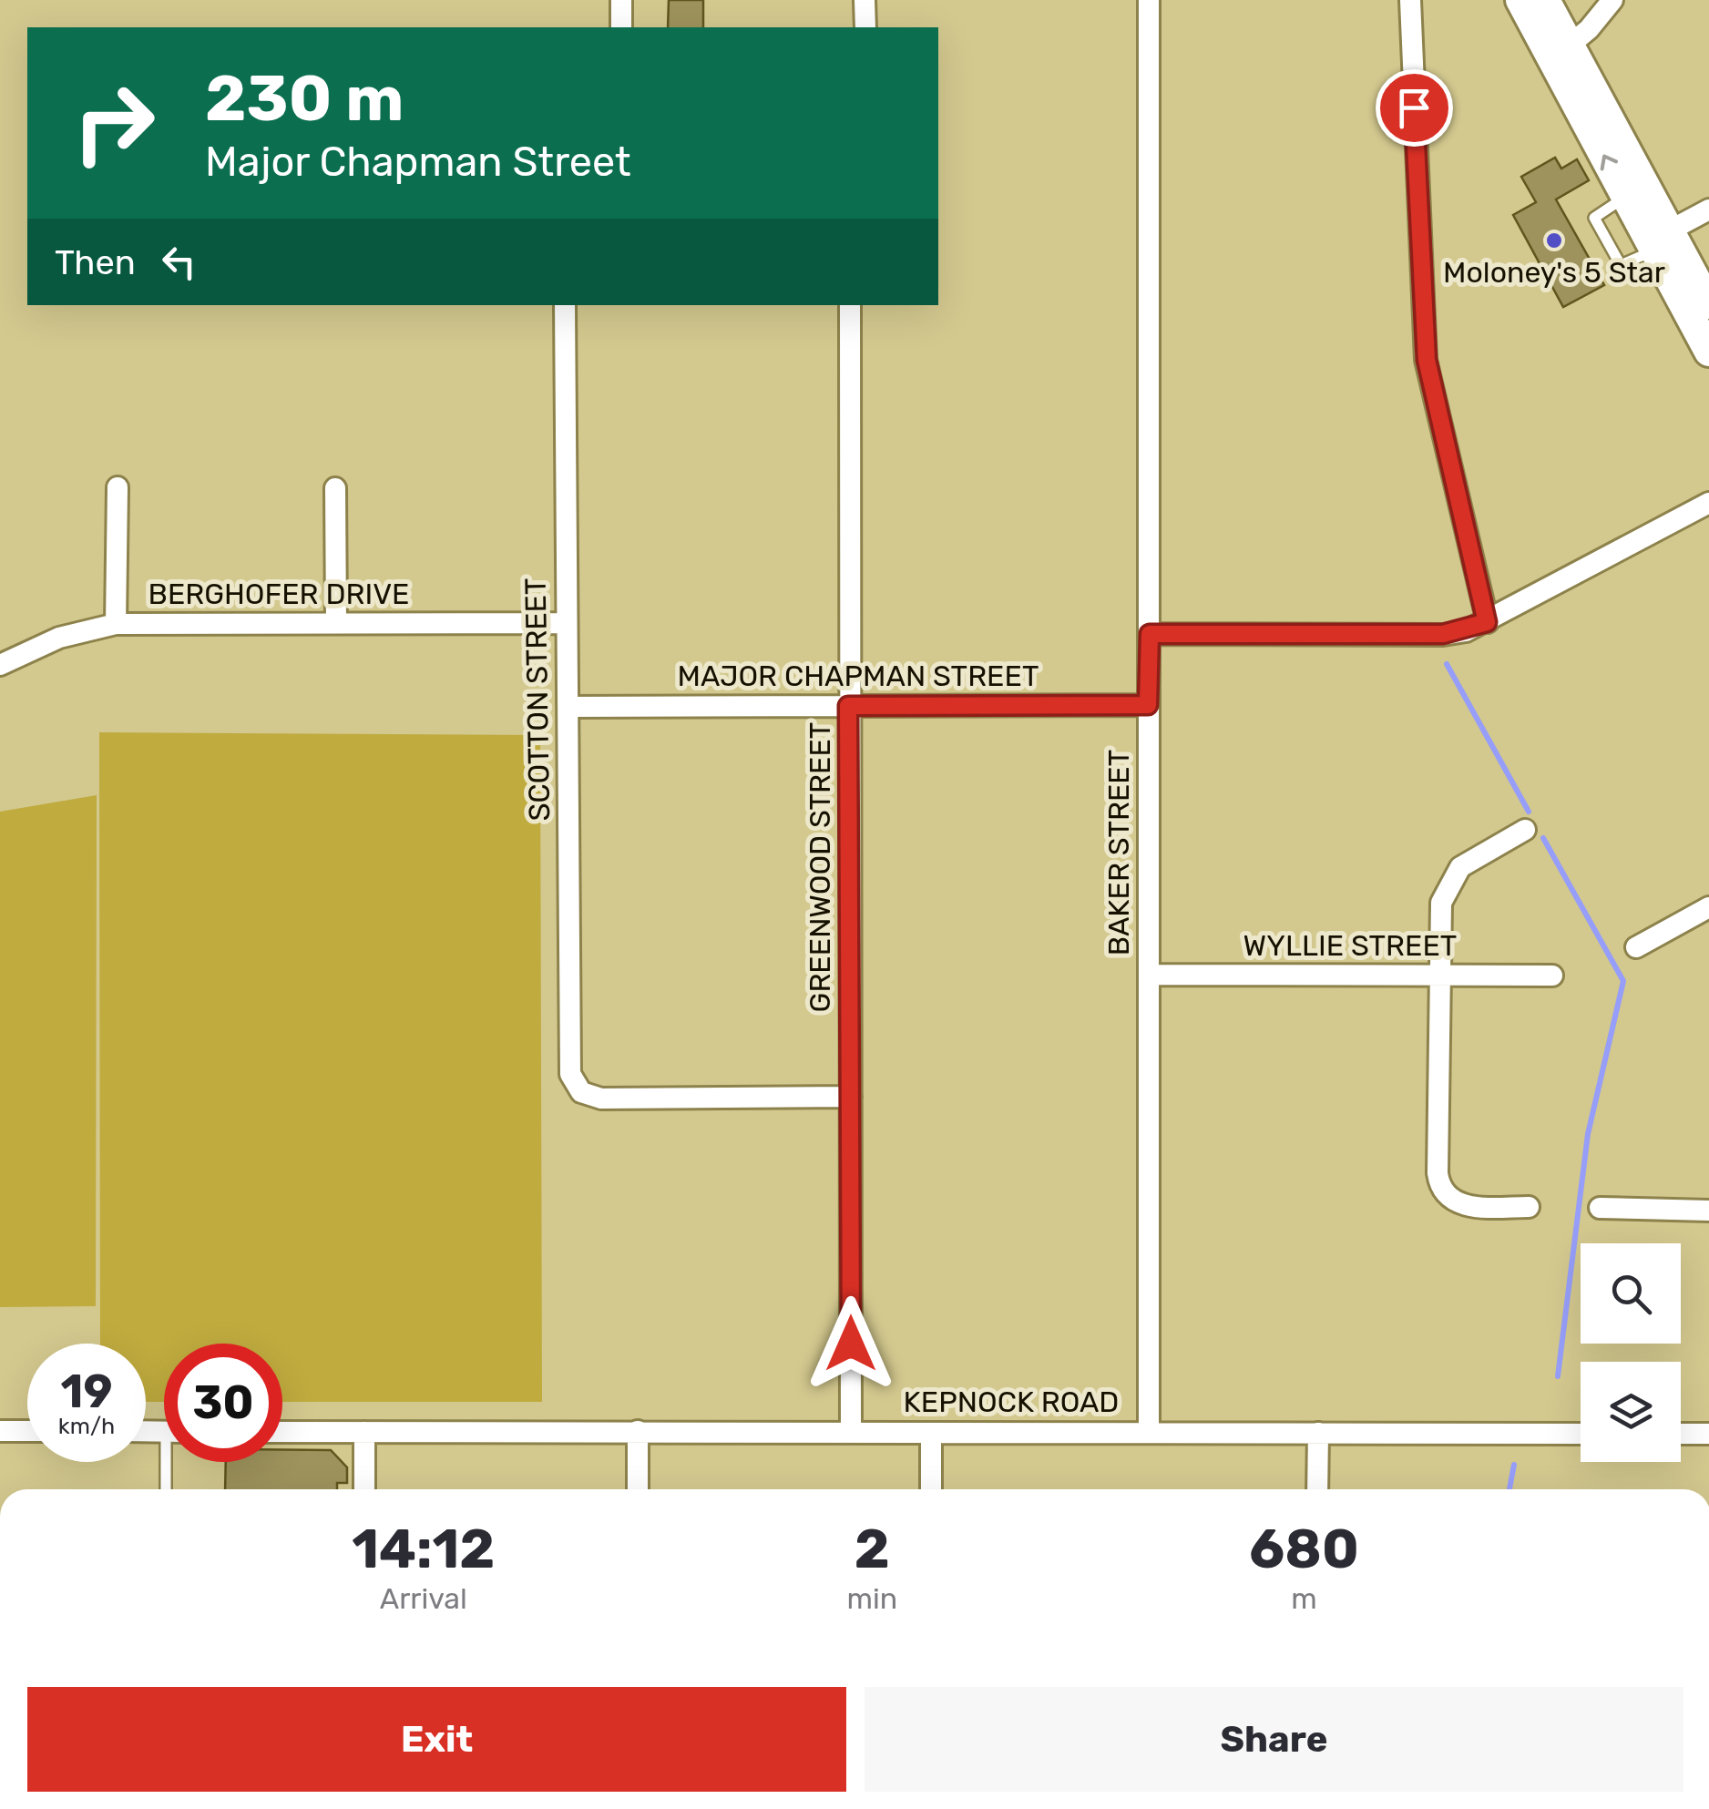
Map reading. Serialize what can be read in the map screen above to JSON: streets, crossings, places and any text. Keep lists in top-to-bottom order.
{
  "streets": {
    "street": [
      "BERGHOFER DRIVE",
      "MAJOR CHAPMAN STREET",
      "SCOTTON STREET",
      "BAKER STREET",
      "GREENWOOD STREET",
      "WYLLIE STREET",
      "KEPNOCK ROAD"
    ]
  },
  "crossings": [
    ["BERGHOFER DRIVE", "SCOTTON STREET"],
    ["MAJOR CHAPMAN STREET", "SCOTTON STREET"],
    ["MAJOR CHAPMAN STREET", "BAKER STREET"],
    ["MAJOR CHAPMAN STREET", "GREENWOOD STREET"],
    ["SCOTTON STREET", "GREENWOOD STREET"],
    ["BAKER STREET", "WYLLIE STREET"],
    ["BAKER STREET", "KEPNOCK ROAD"],
    ["GREENWOOD STREET", "KEPNOCK ROAD"]
  ],
  "places": ["Moloney's 5 Star"],
  "page": {
    "turn": ["230 m", "Major Chapman Street"],
    "then": "Then",
    "speed": "19 km/h",
    "limit": "30",
    "eta": [
      "14:12",
      "Arrival",
      "2",
      "min",
      "680",
      "m"
    ],
    "buttons": ["Exit", "Share"]
  }
}
